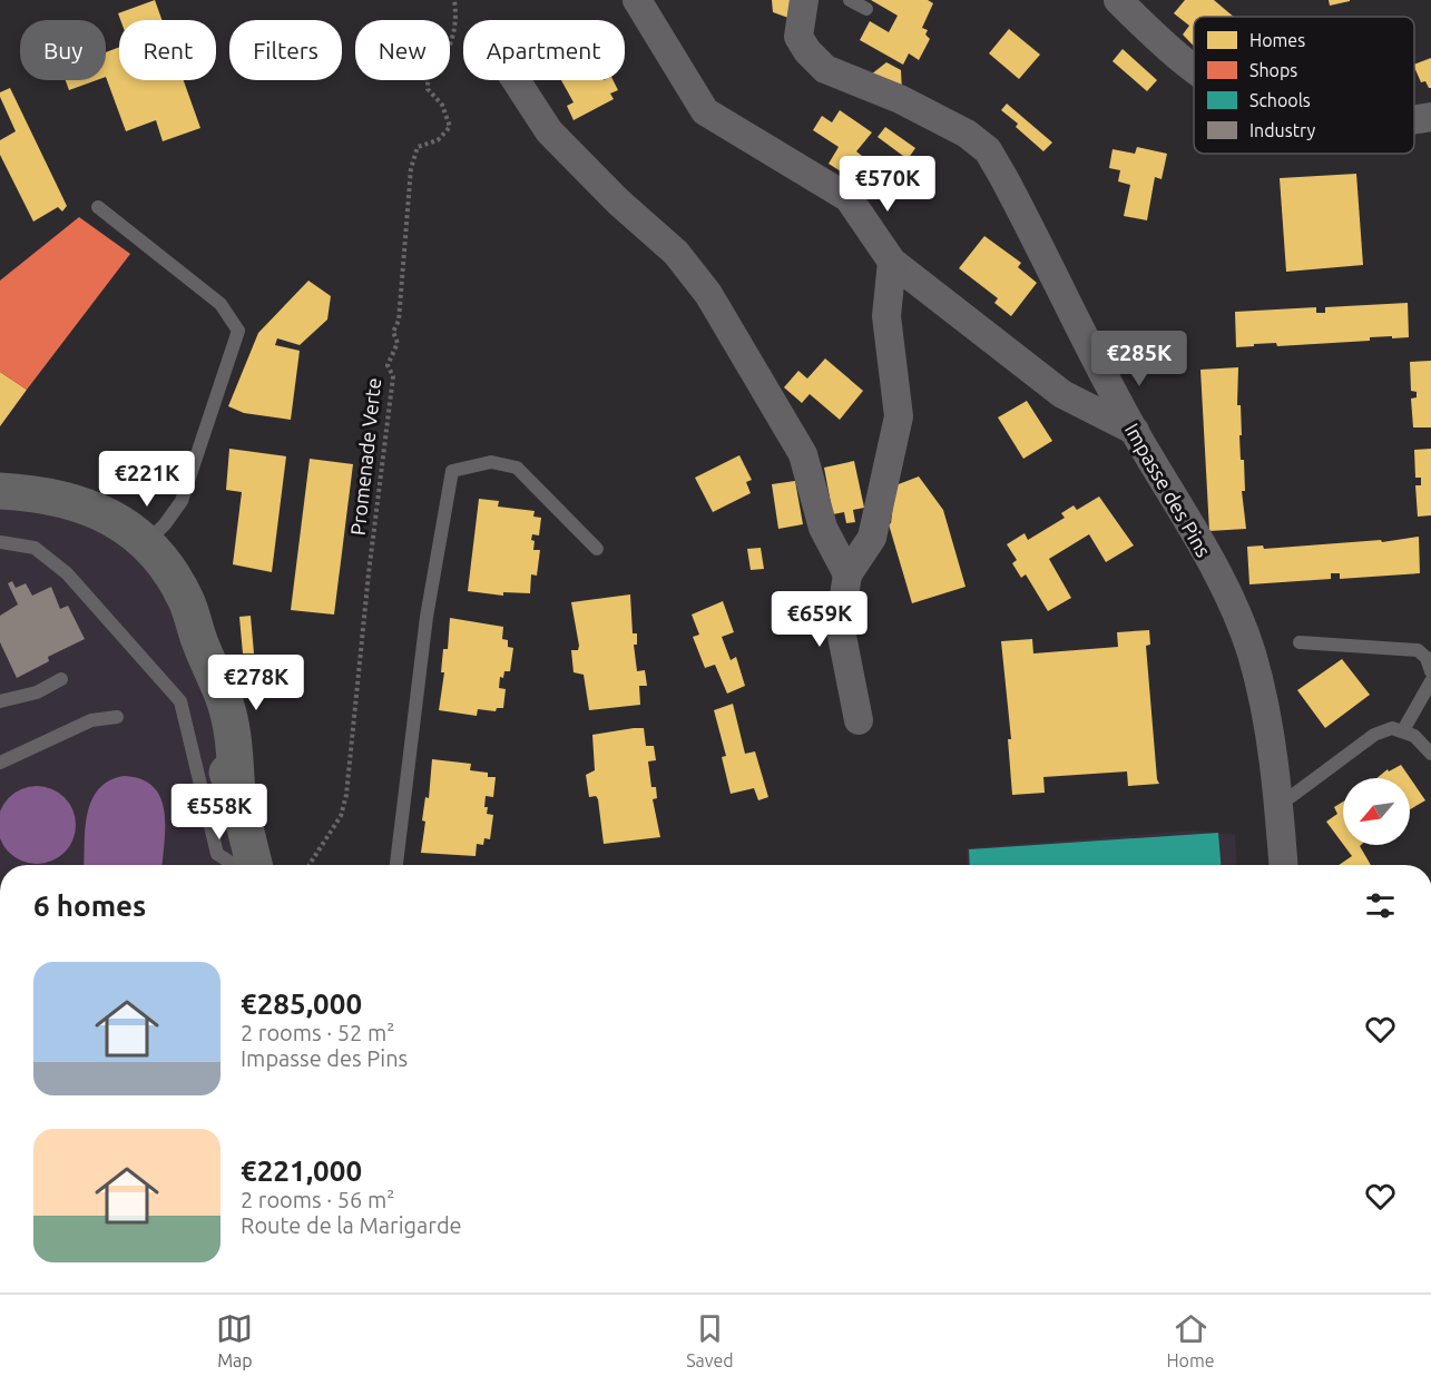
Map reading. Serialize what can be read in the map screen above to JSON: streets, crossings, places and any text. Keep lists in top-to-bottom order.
{
  "streets": {
    "street": ["Impasse des Pins"],
    "path": ["Promenade Verte"]
  },
  "legend": [
    "Homes",
    "Shops",
    "Schools",
    "Industry"
  ],
  "north": "bottom left",
  "page": {
    "chip": [
      "Buy",
      "Rent",
      "Filters",
      "New",
      "Apartment"
    ],
    "price": [
      "€570K",
      "€285K",
      "€221K",
      "€659K",
      "€278K",
      "€558K"
    ],
    "heading": "6 homes",
    "list": [
      {
        "name": "€285,000",
        "note": "2 rooms · 52 m² · Impasse des Pins"
      },
      {
        "name": "€221,000",
        "note": "2 rooms · 56 m² · Route de la Marigarde"
      }
    ],
    "tabs": ["Map", "Saved", "Home"]
  }
}
